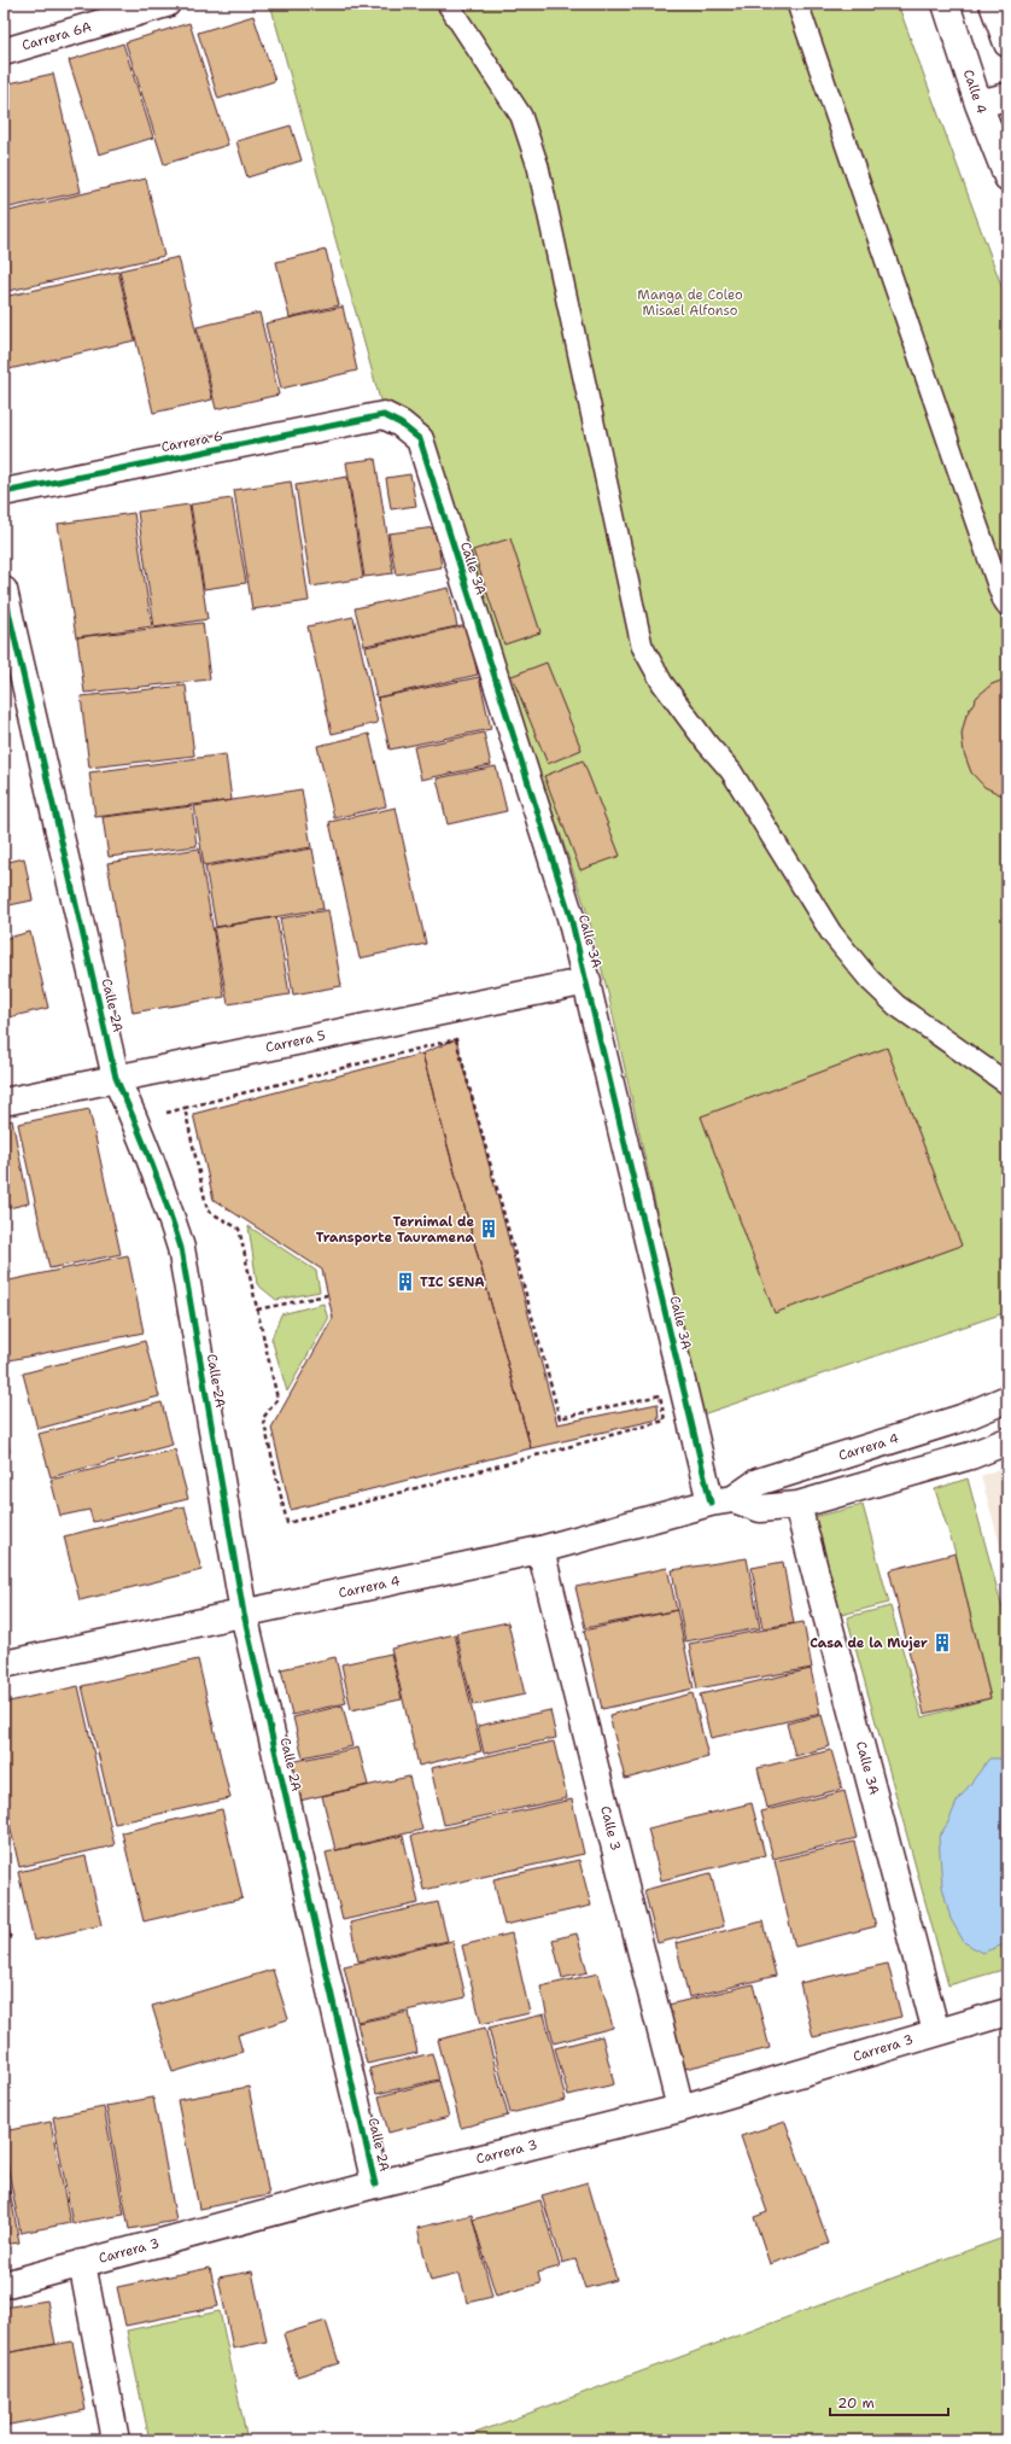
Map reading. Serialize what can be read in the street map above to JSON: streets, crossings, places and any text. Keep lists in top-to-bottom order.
{
  "streets": {
    "street": [
      "Carrera 6A",
      "Calle 4",
      "Carrera 6",
      "Calle 3A",
      "Calle 2A",
      "Carrera 5",
      "Carrera 4",
      "Calle 3",
      "Carrera 3"
    ]
  },
  "crossings": [
    ["Carrera 6", "Calle 3A"],
    ["Calle 3A", "Carrera 5"],
    ["Calle 3A", "Carrera 4"],
    ["Calle 3A", "Carrera 3"],
    ["Calle 2A", "Carrera 5"],
    ["Calle 2A", "Carrera 4"],
    ["Calle 2A", "Carrera 3"],
    ["Carrera 4", "Calle 3"],
    ["Calle 3", "Carrera 3"]
  ],
  "parks": ["Manga de Coleo Misael Alfonso"],
  "places": {
    "building": ["Ternimal de Transporte Tauramena", "TIC SENA", "Casa de la Mujer"]
  },
  "scale_bar": "20 m"
}
